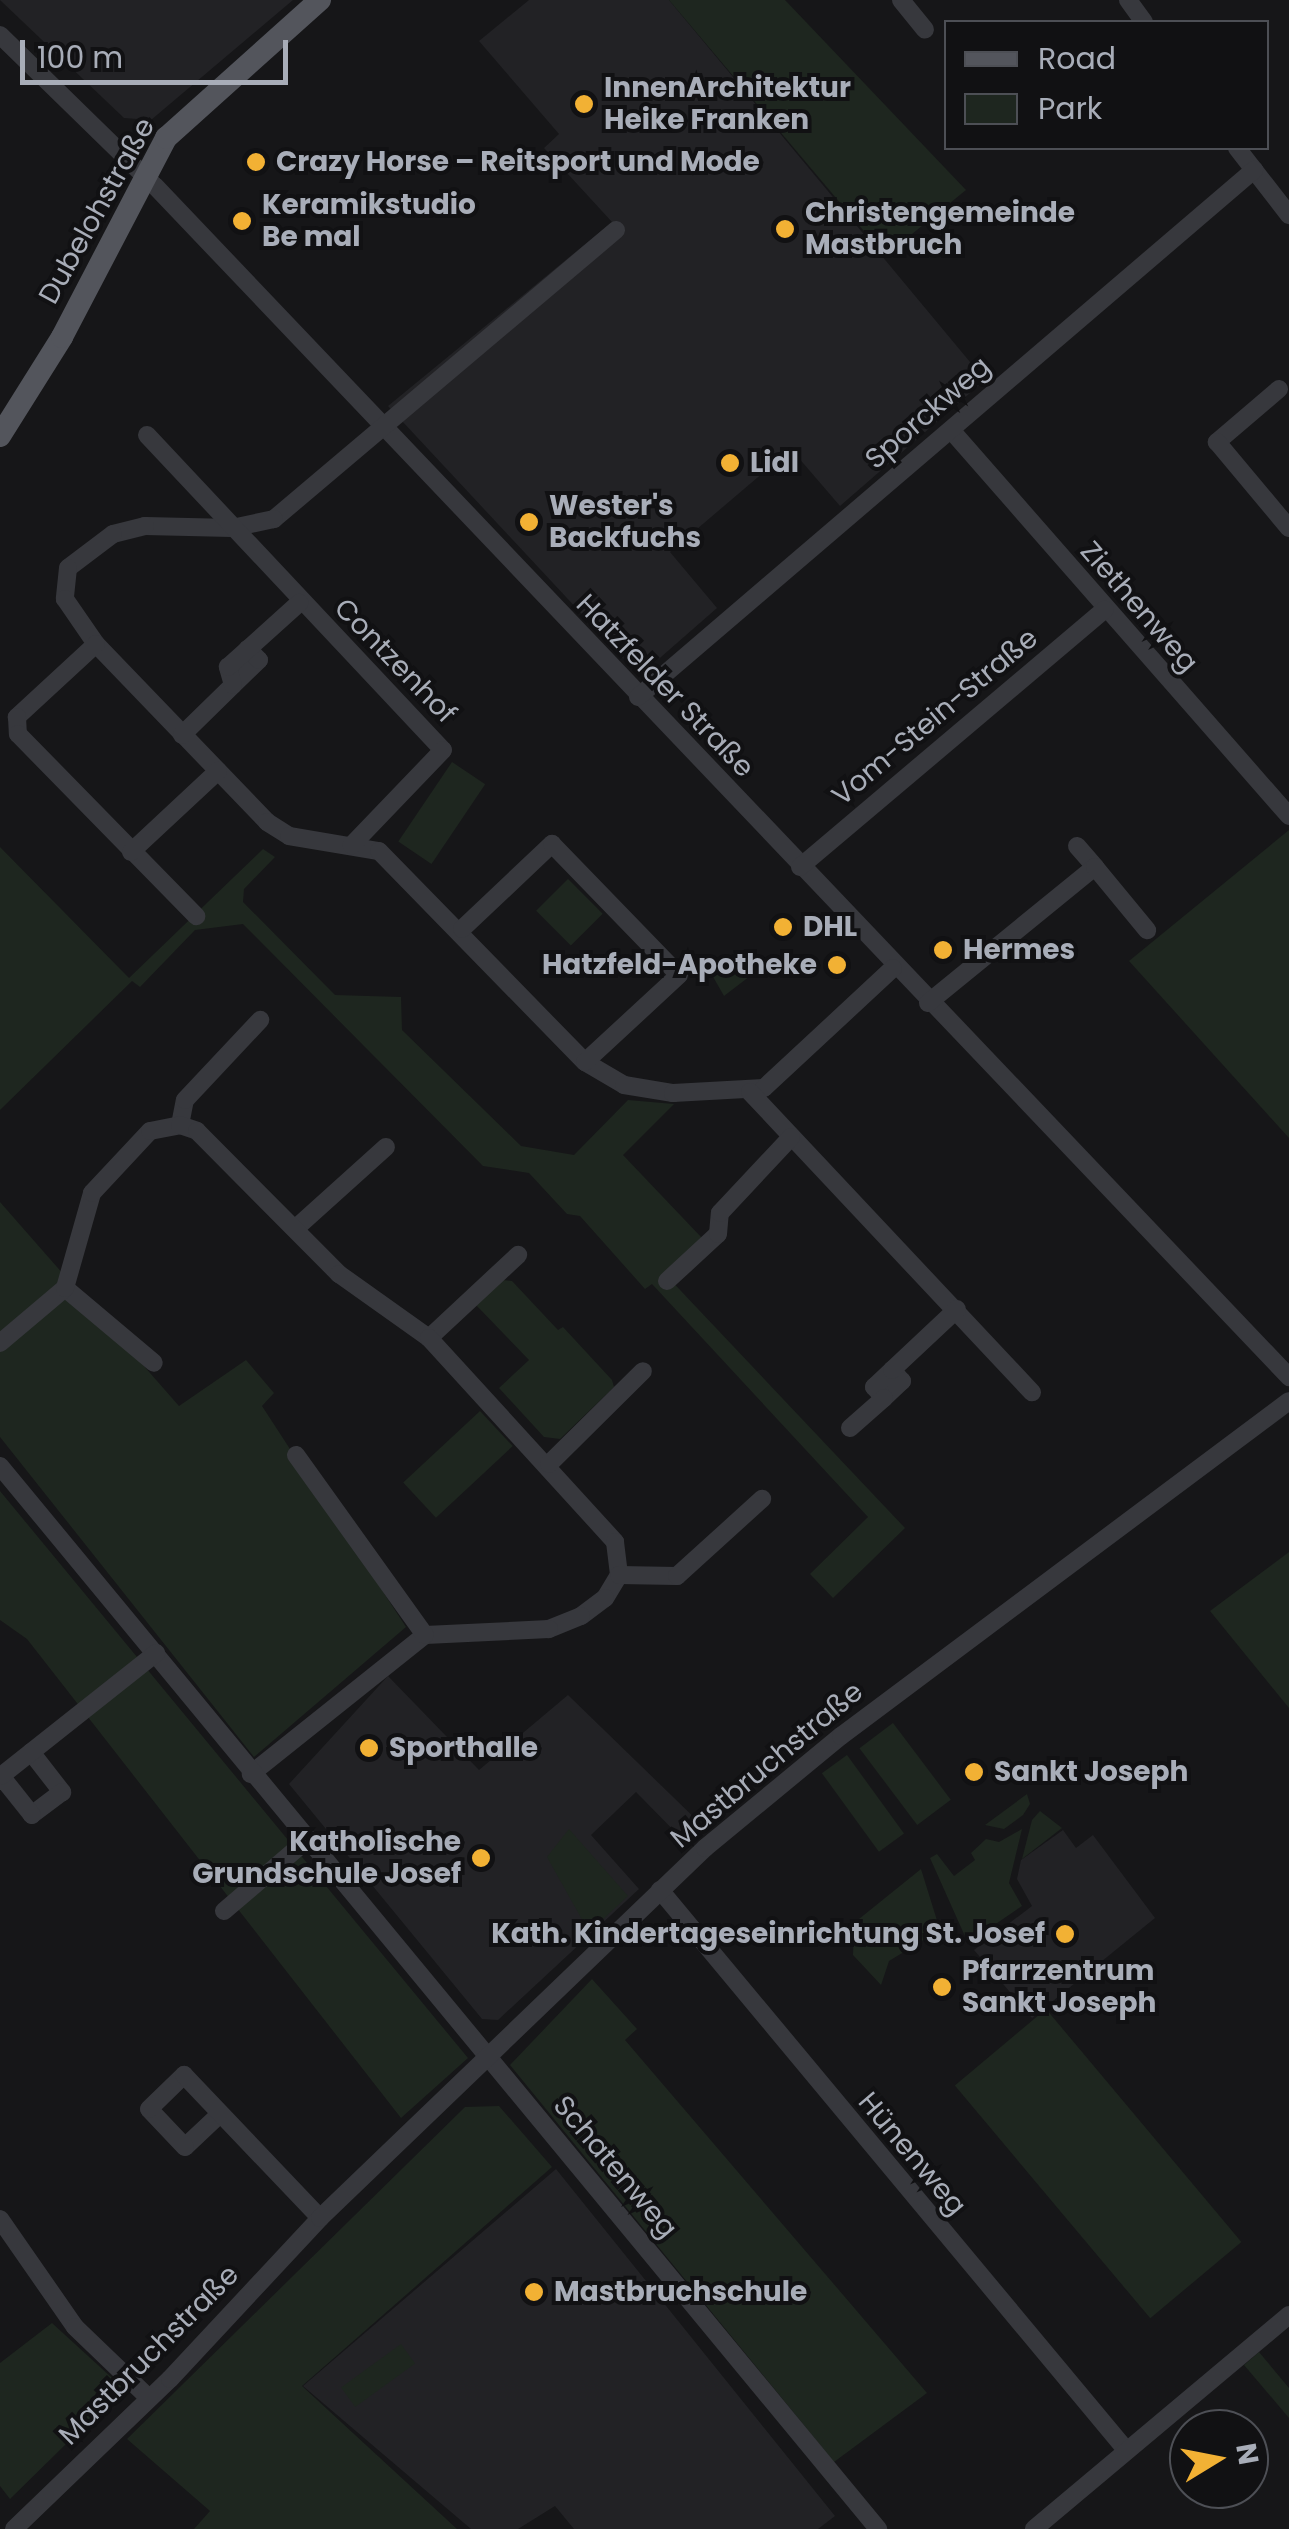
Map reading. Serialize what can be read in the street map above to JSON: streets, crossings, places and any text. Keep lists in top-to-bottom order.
{
  "streets": {
    "main road": ["Dubelohstraße"],
    "street": [
      "Sporckweg",
      "Ziethenweg",
      "Contzenhof",
      "Hatzfelder Straße",
      "Vom-Stein-Straße",
      "Mastbruchstraße",
      "Hünenweg",
      "Schatenweg"
    ]
  },
  "crossings": [
    ["Dubelohstraße", "Hatzfelder Straße"],
    ["Sporckweg", "Ziethenweg"],
    ["Sporckweg", "Hatzfelder Straße"],
    ["Ziethenweg", "Vom-Stein-Straße"],
    ["Hatzfelder Straße", "Vom-Stein-Straße"],
    ["Mastbruchstraße", "Hünenweg"],
    ["Mastbruchstraße", "Schatenweg"]
  ],
  "places": [
    "InnenArchitektur Heike Franken",
    "Crazy Horse – Reitsport und Mode",
    "Keramikstudio Be mal",
    "Christengemeinde Mastbruch",
    "Lidl",
    "Wester's Backfuchs",
    "DHL",
    "Hermes",
    "Hatzfeld-Apotheke",
    "Sporthalle",
    "Sankt Joseph",
    "Katholische Grundschule Josef",
    "Kath. Kindertageseinrichtung St. Josef",
    "Pfarrzentrum Sankt Joseph",
    "Mastbruchschule"
  ],
  "legend": ["Road", "Park"],
  "scale_bar": "100 m",
  "north": "right"
}
